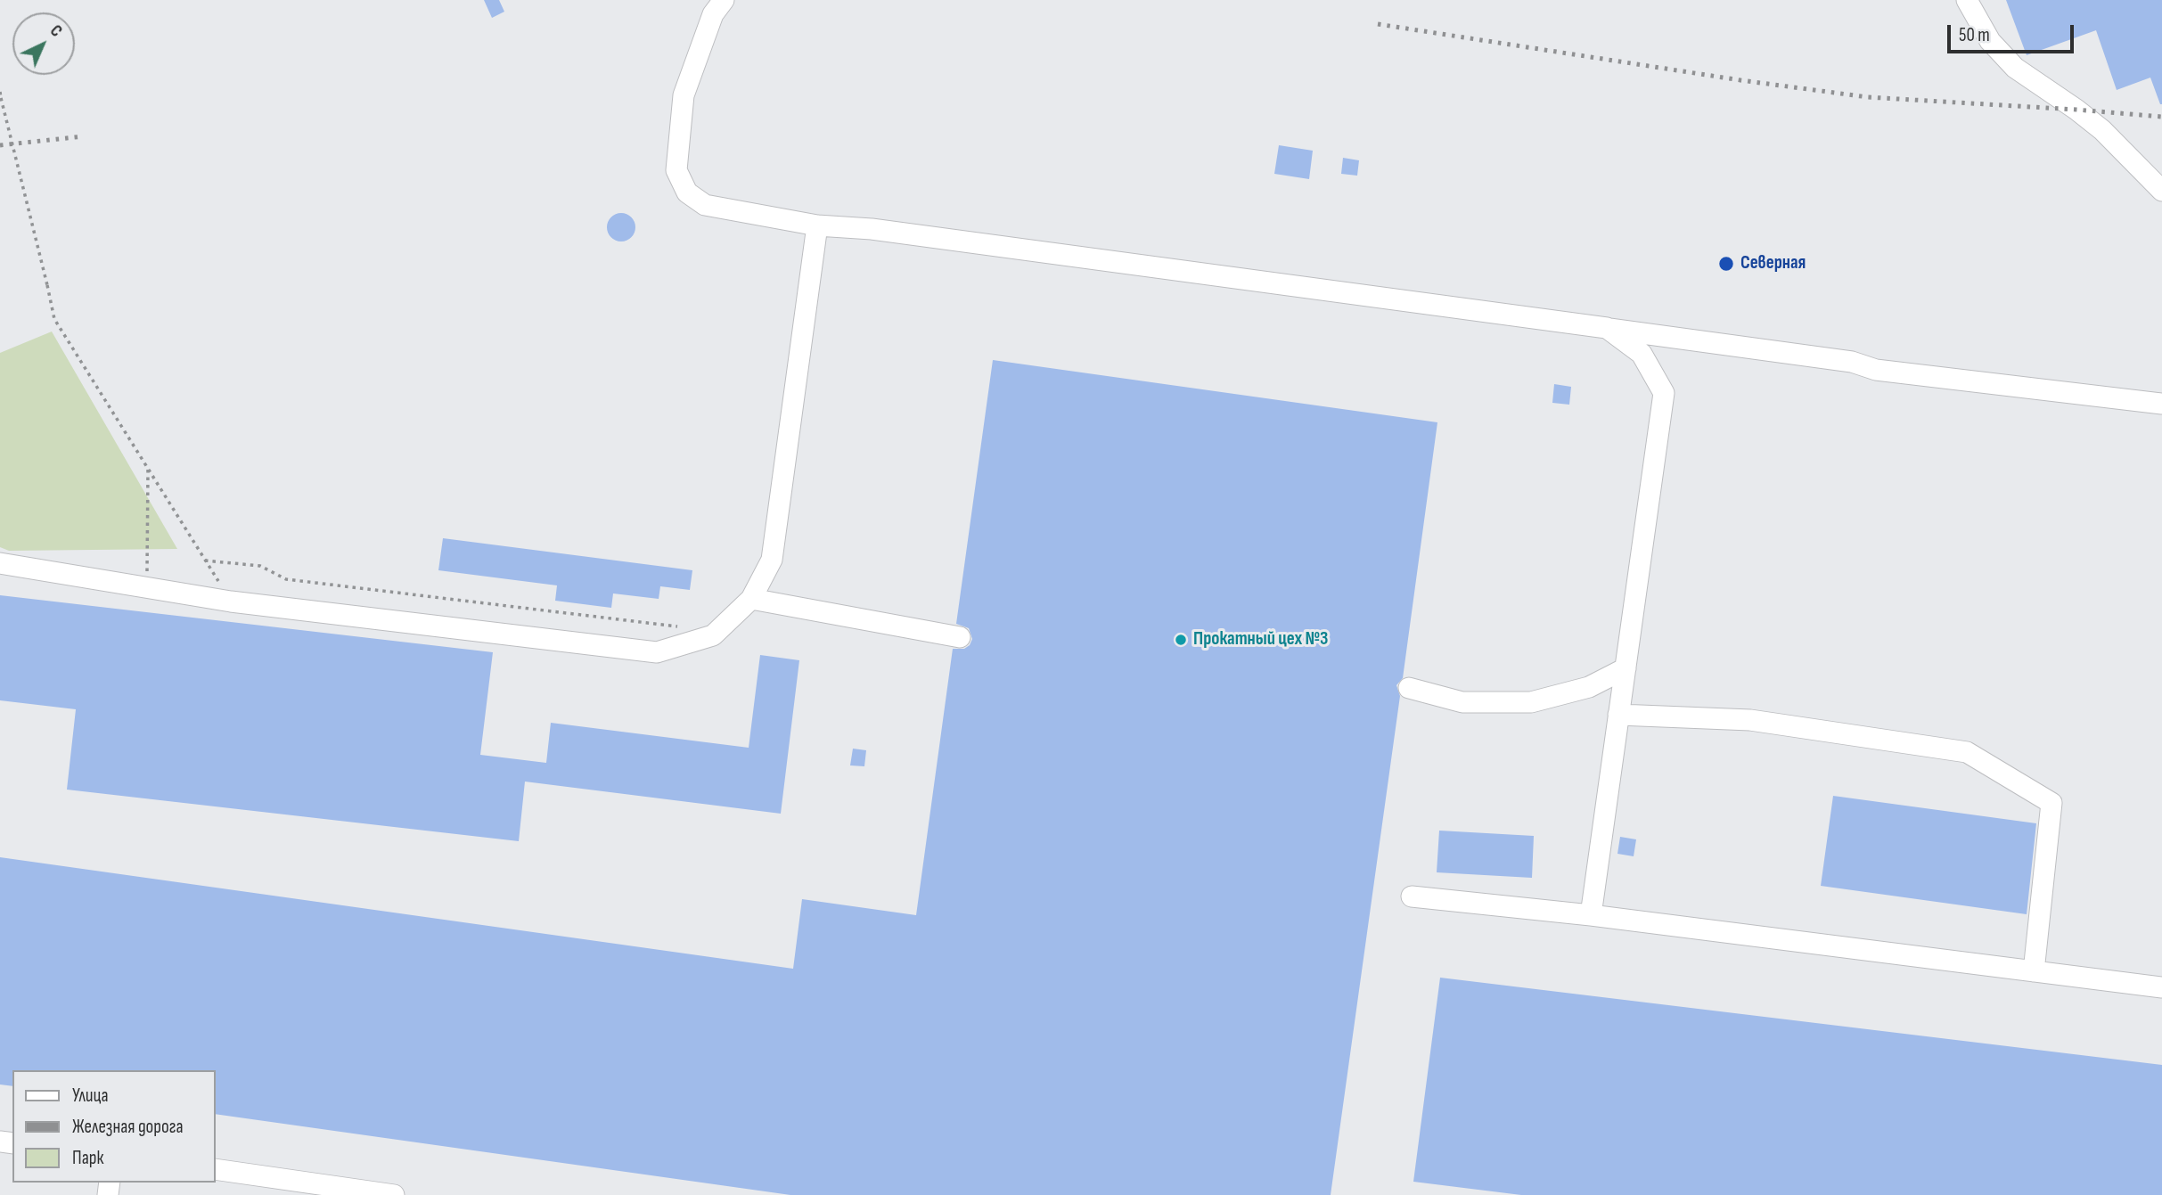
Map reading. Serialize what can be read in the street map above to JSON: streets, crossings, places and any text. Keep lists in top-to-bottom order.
{
  "places": ["Северная", "Прокатный цех №3"],
  "legend": ["Улица", "Железная дорога", "Парк"],
  "scale_bar": "50 m",
  "north": "top right"
}
